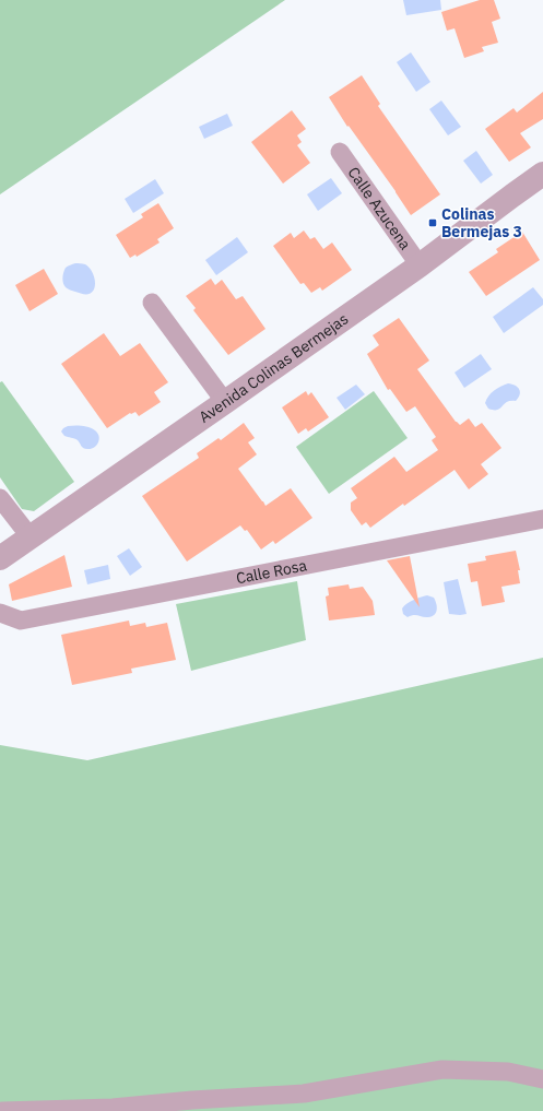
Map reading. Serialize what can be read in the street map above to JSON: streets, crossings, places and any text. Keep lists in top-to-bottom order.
{
  "streets": {
    "street": ["Calle Azucena", "Avenida Colinas Bermejas", "Calle Rosa"]
  },
  "crossings": [
    ["Calle Azucena", "Avenida Colinas Bermejas"]
  ],
  "places": {
    "transit": ["Colinas Bermejas 3"]
  }
}
